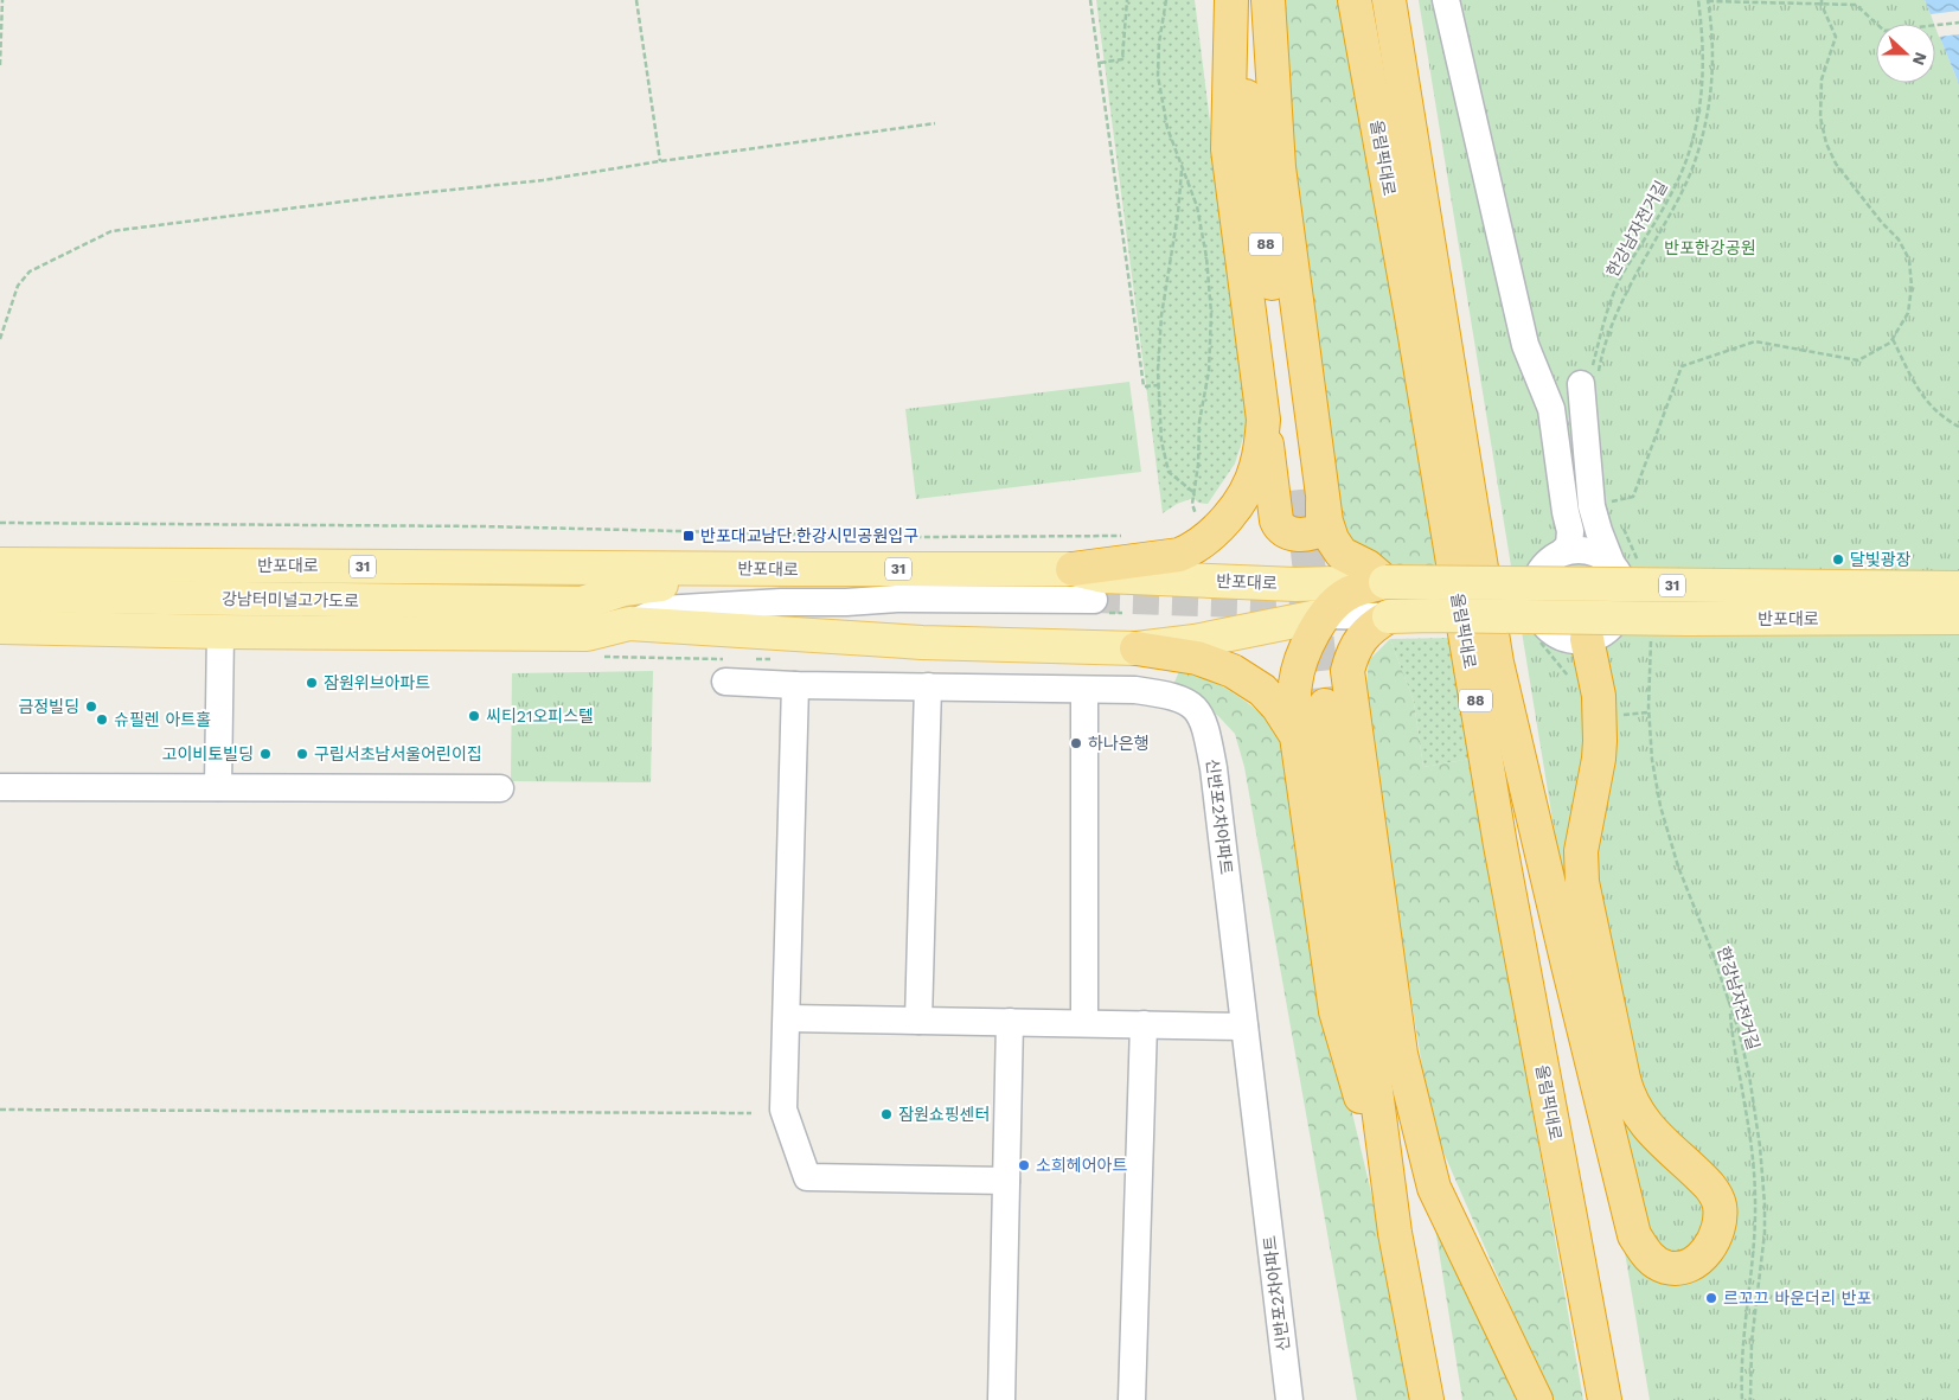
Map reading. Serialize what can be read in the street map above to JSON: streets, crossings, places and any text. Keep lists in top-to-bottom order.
{
  "streets": {
    "highway": ["올림픽대로", "88"],
    "main road": ["반포대로", "31", "강남터미널고가도로"],
    "street": ["신반포2차아파트"],
    "path": ["한강남자전거길"]
  },
  "crossings": [
    ["반포대로", "31"],
    ["31", "강남터미널고가도로"]
  ],
  "parks": ["반포한강공원"],
  "places": {
    "transit": ["반포대교남단.한강시민공원입구"],
    "other": [
      "달빛광장",
      "잠원위브아파트",
      "금정빌딩",
      "씨티21오피스텔",
      "슈필렌 아트홀",
      "하나은행",
      "고이비토빌딩",
      "구립서초남서울어린이집",
      "잠원쇼핑센터",
      "소희헤어아트",
      "르꼬끄 바운더리 반포"
    ]
  },
  "north": "right"
}
